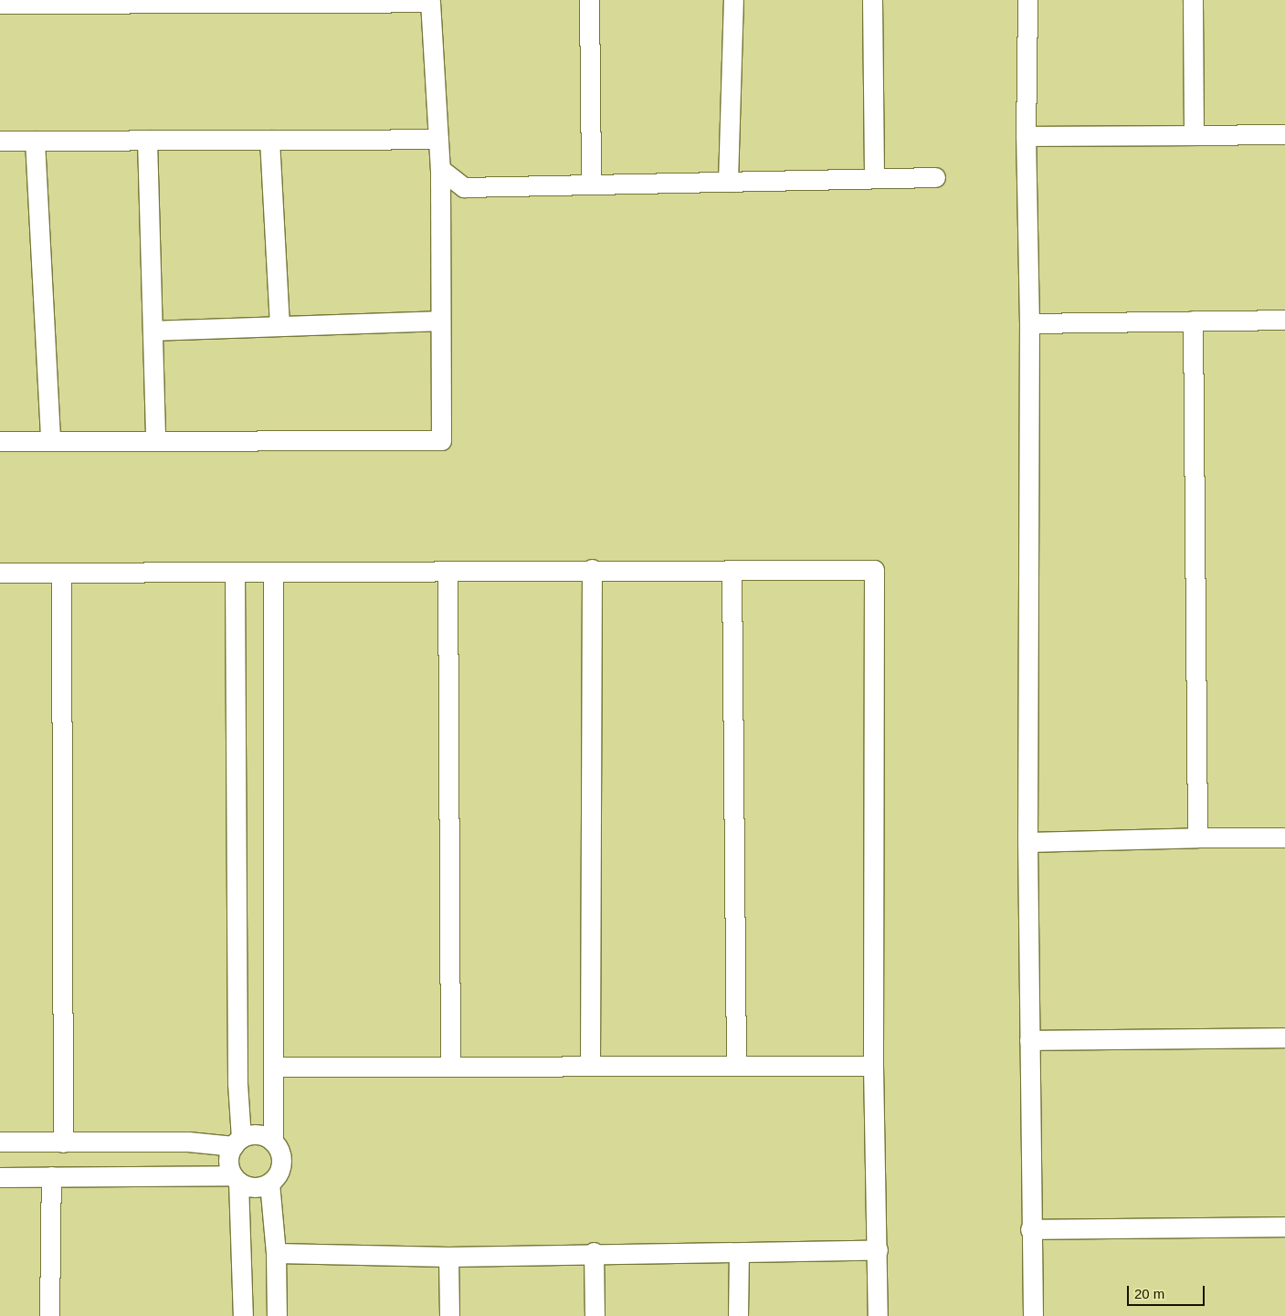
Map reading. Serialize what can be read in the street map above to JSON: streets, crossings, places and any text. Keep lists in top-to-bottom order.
{
  "scale_bar": "20 m"
}
